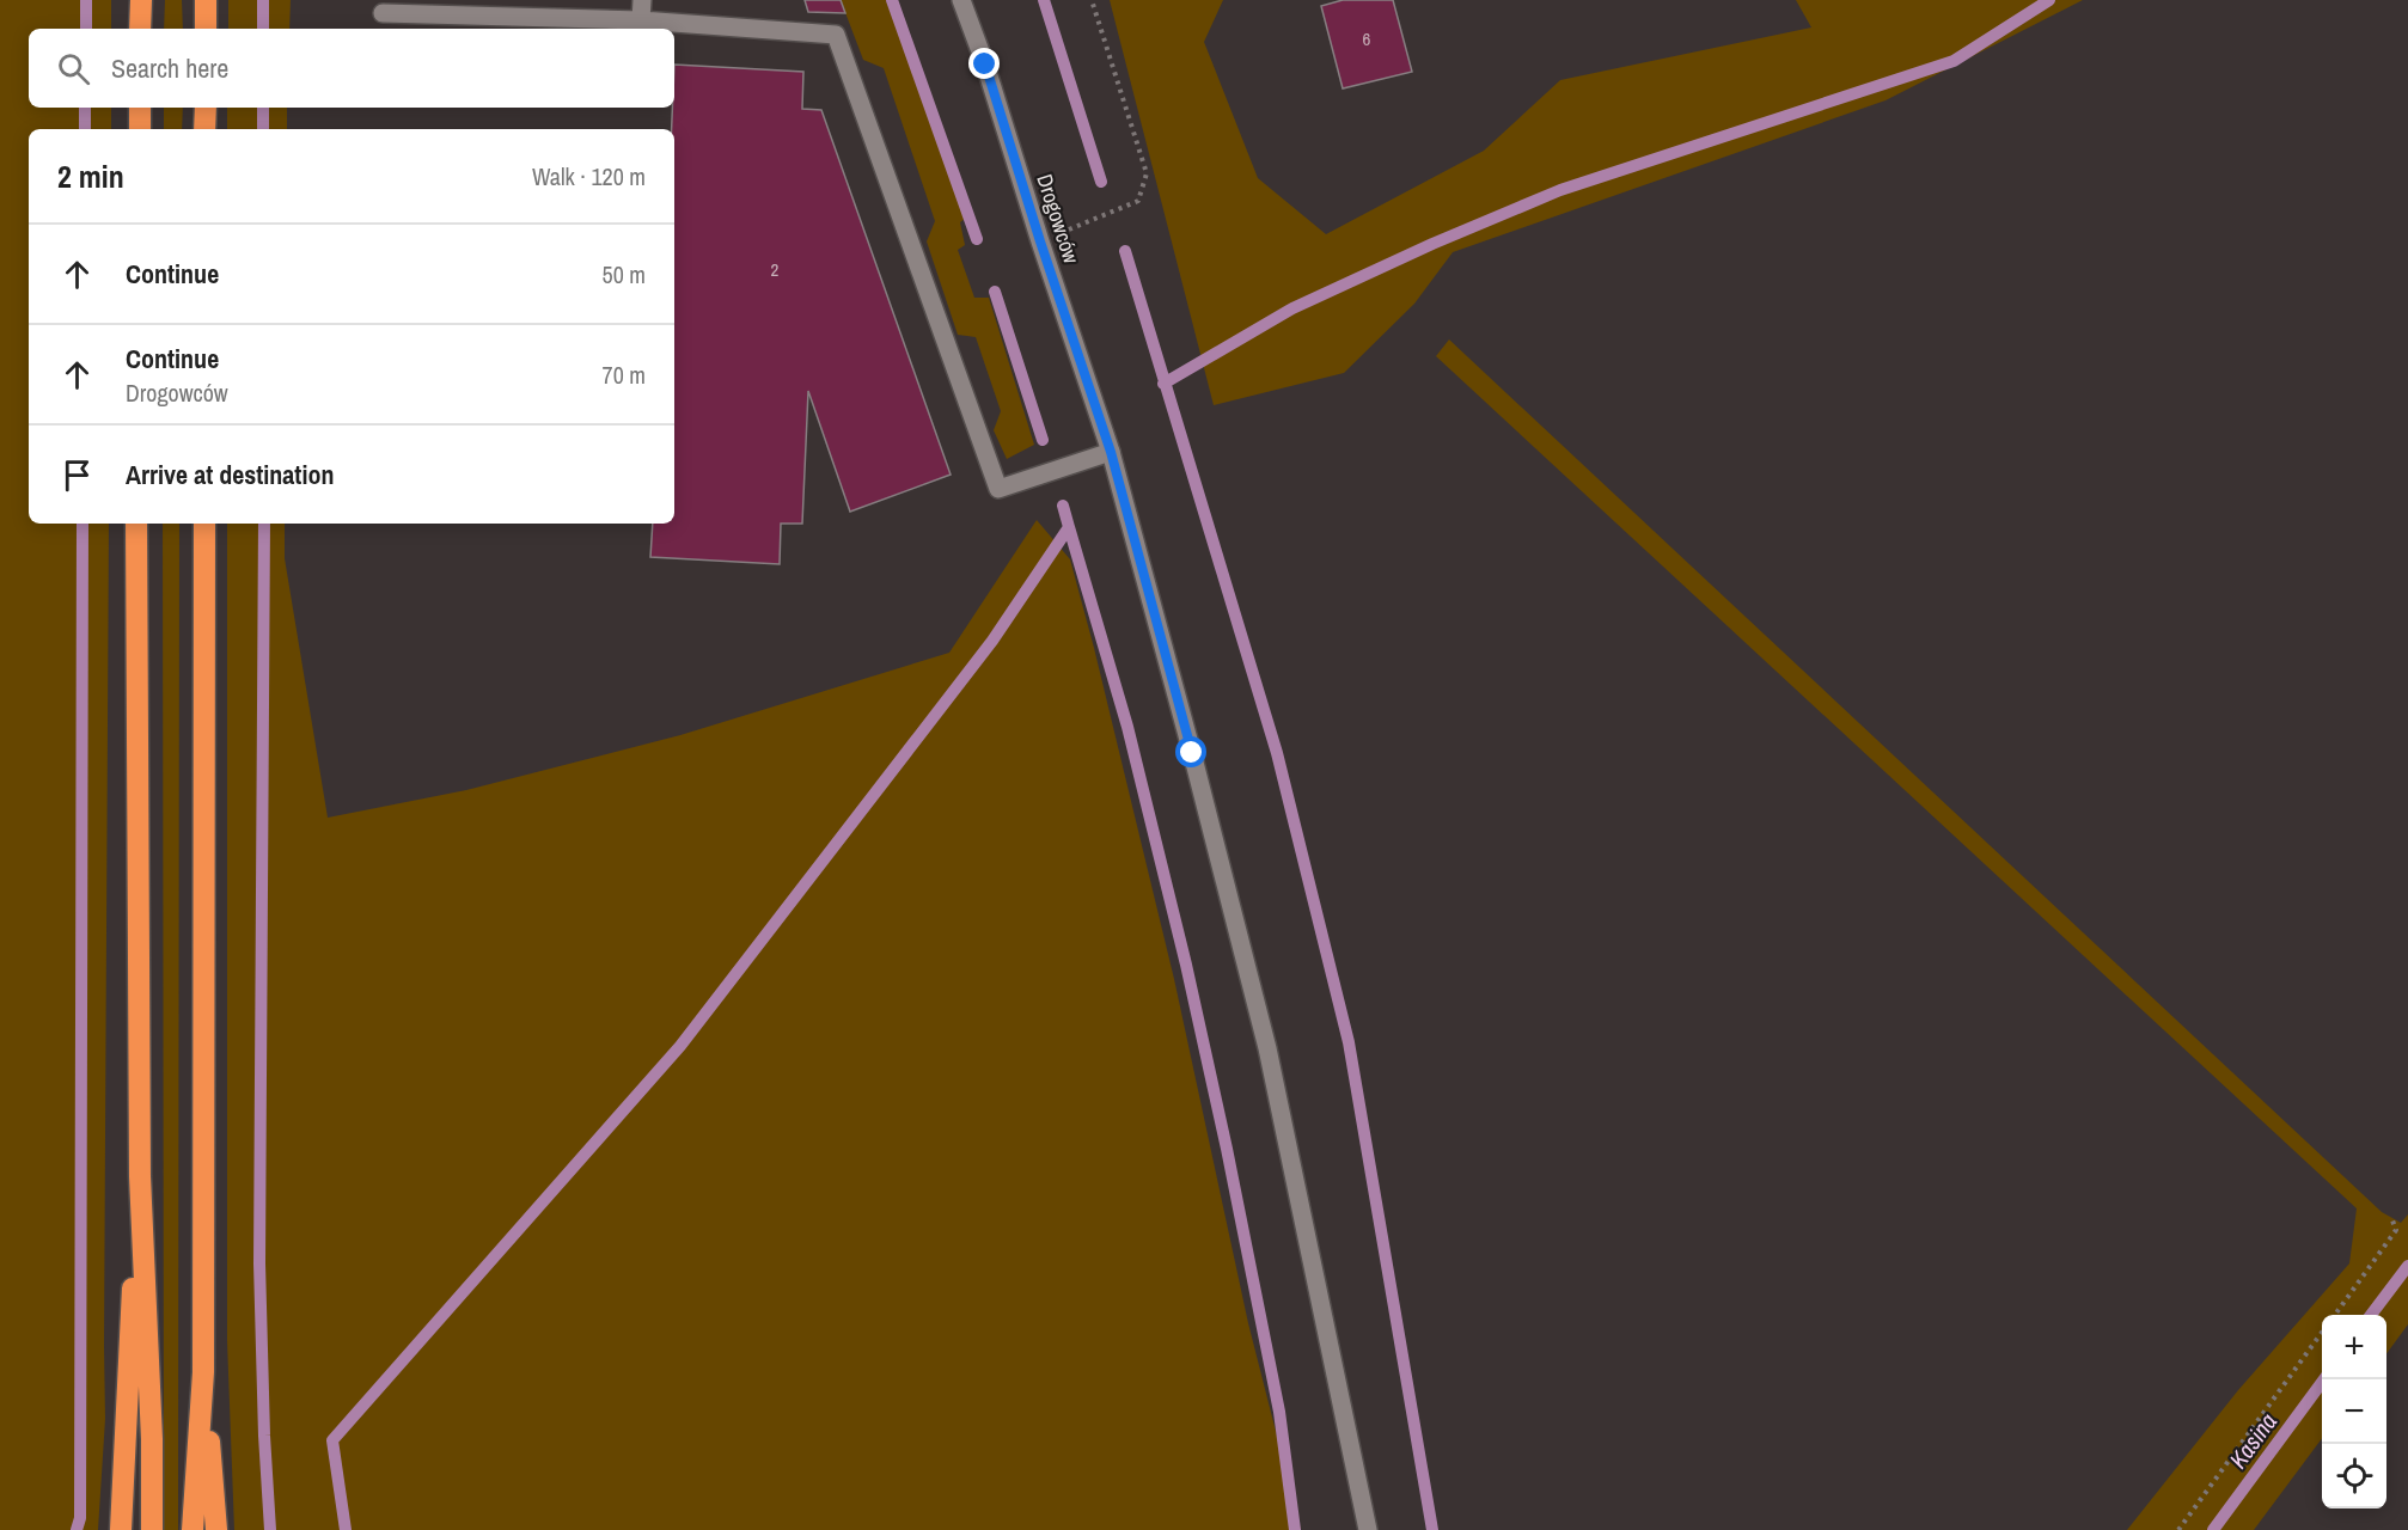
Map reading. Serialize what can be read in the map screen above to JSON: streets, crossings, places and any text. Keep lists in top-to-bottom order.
{
  "streets": {
    "main road": ["Drogowców"]
  },
  "water": ["Kasina"],
  "house_numbers": ["6", "2"],
  "page": {
    "search": "Search here",
    "heading": ["2 min", "Walk · 120 m"],
    "list": [
      ["Continue", "50 m"],
      ["Continue", "Drogowców", "70 m"],
      "Arrive at destination"
    ],
    "map_buttons": ["+", "−"]
  }
}
